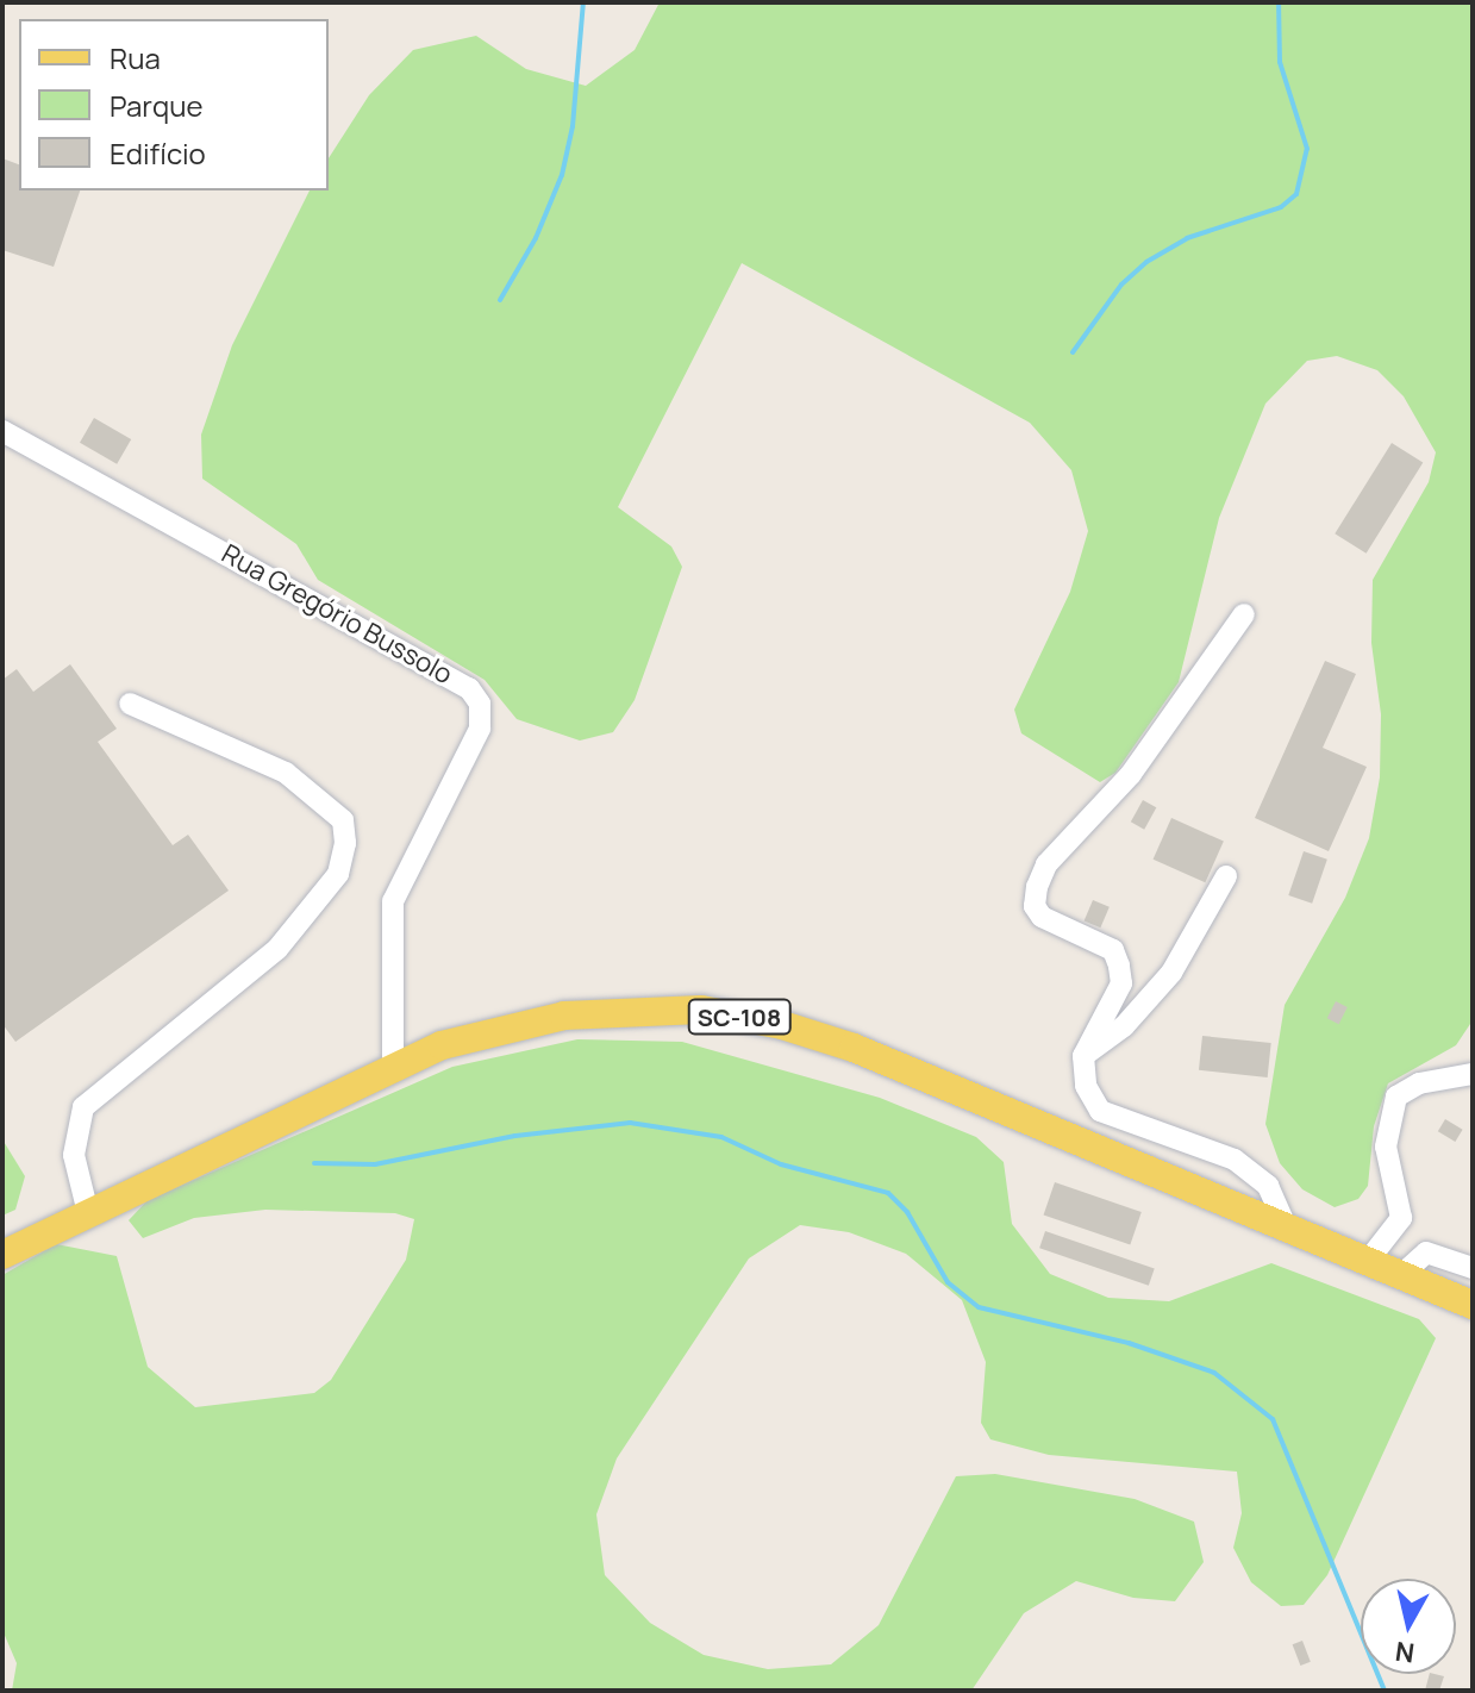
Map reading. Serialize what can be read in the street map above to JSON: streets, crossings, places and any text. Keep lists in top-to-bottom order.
{
  "streets": {
    "main road": ["SC-108"],
    "street": ["Rua Gregório Bussolo"]
  },
  "crossings": [
    ["Rua Gregório Bussolo", "SC-108"]
  ],
  "legend": ["Rua", "Parque", "Edifício"],
  "north": "bottom"
}
